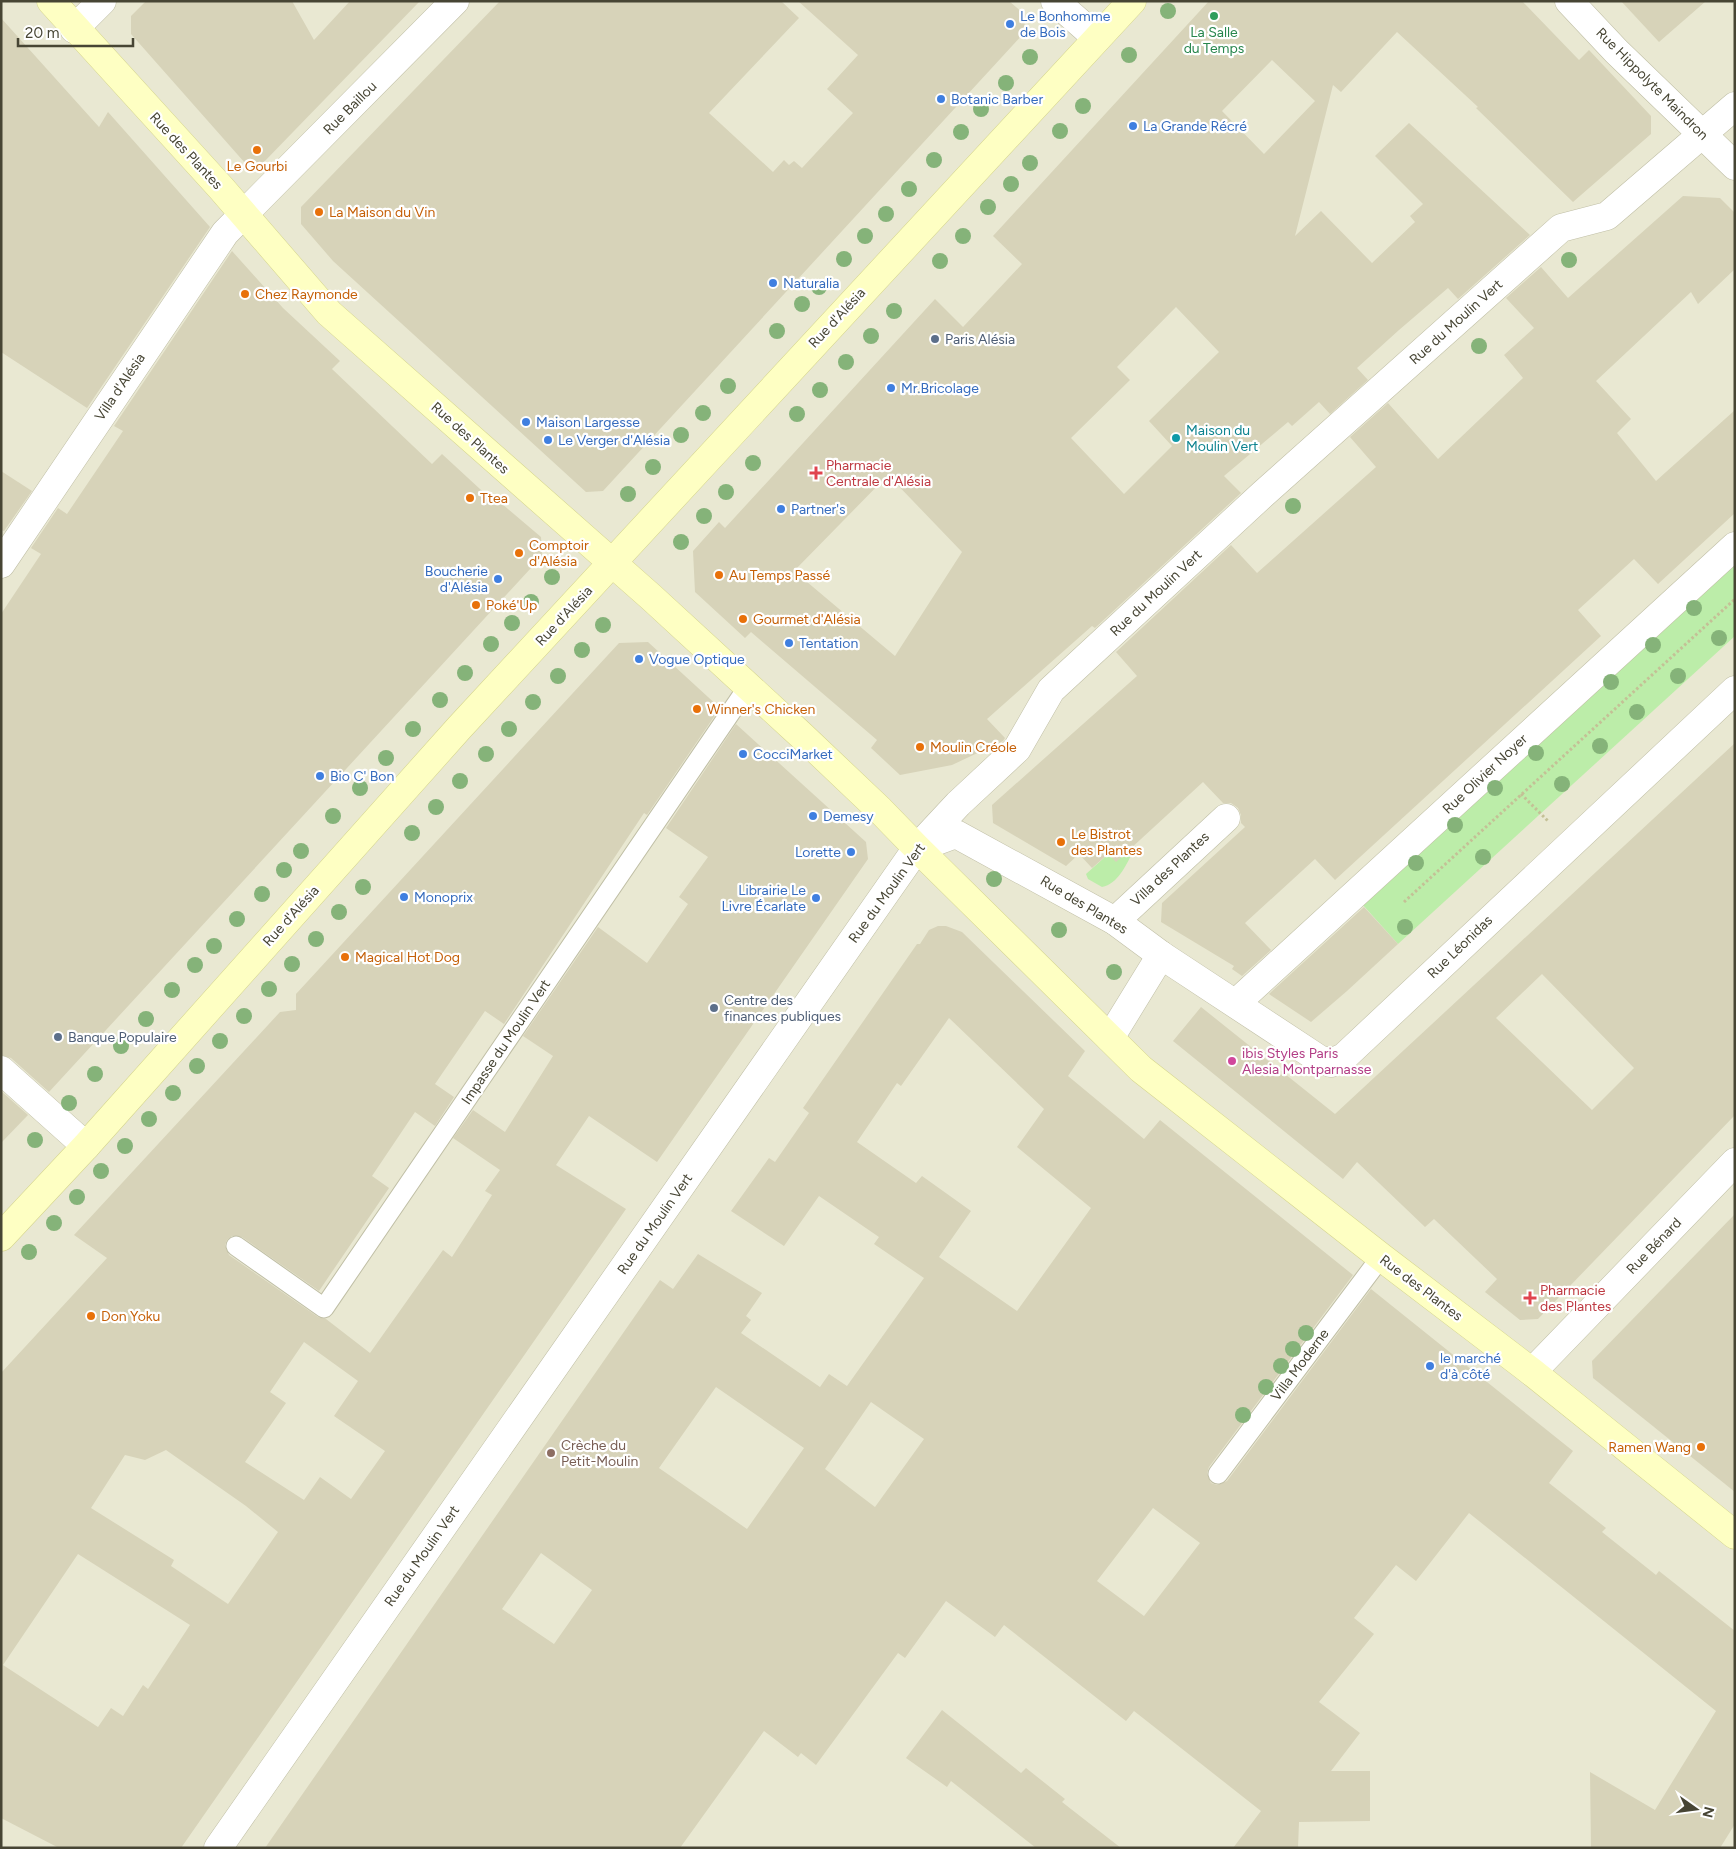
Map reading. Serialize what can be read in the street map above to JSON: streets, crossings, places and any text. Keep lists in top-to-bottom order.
{
  "streets": {
    "street": [
      "Rue Hippolyte Maindron",
      "Rue Baillou",
      "Rue des Plantes",
      "Rue d'Alésia",
      "Rue du Moulin Vert",
      "Villa d'Alésia",
      "Rue Olivier Noyer",
      "Villa des Plantes",
      "Rue Léonidas",
      "Rue Bénard"
    ],
    "lane": ["Impasse du Moulin Vert", "Villa Moderne"]
  },
  "crossings": [
    ["Rue Hippolyte Maindron", "Rue du Moulin Vert"],
    ["Rue Baillou", "Rue des Plantes"],
    ["Rue Baillou", "Villa d'Alésia"],
    ["Rue des Plantes", "Rue d'Alésia"],
    ["Rue des Plantes", "Rue du Moulin Vert"],
    ["Rue des Plantes", "Villa d'Alésia"],
    ["Rue des Plantes", "Villa des Plantes"],
    ["Rue des Plantes", "Rue Léonidas"],
    ["Rue des Plantes", "Impasse du Moulin Vert"],
    ["Rue des Plantes", "Rue Bénard"],
    ["Rue des Plantes", "Villa Moderne"],
    ["Rue Olivier Noyer", "Rue Léonidas"]
  ],
  "places": {
    "other": [
      "La Salle du Temps",
      "Le Bonhomme de Bois",
      "Botanic Barber",
      "La Grande Récré",
      "Le Gourbi",
      "La Maison du Vin",
      "Naturalia",
      "Chez Raymonde",
      "Paris Alésia",
      "Mr.Bricolage",
      "Maison Largesse",
      "Maison du Moulin Vert",
      "Le Verger d'Alésia",
      "Ttea",
      "Partner's",
      "Comptoir d'Alésia",
      "Au Temps Passé",
      "Boucherie d'Alésia",
      "Poké'Up",
      "Gourmet d'Alésia",
      "Tentation",
      "Vogue Optique",
      "Winner's Chicken",
      "Moulin Créole",
      "CocciMarket",
      "Bio C' Bon",
      "Demesy",
      "Le Bistrot des Plantes",
      "Lorette",
      "Monoprix",
      "Librairie Le Livre Écarlate",
      "Magical Hot Dog",
      "Centre des finances publiques",
      "Banque Populaire",
      "ibis Styles Paris Alesia Montparnasse",
      "Don Yoku",
      "le marché d'à côté",
      "Ramen Wang",
      "Crèche du Petit-Moulin"
    ],
    "health": ["Pharmacie Centrale d'Alésia", "Pharmacie des Plantes"]
  },
  "scale_bar": "20 m",
  "north": "right"
}
